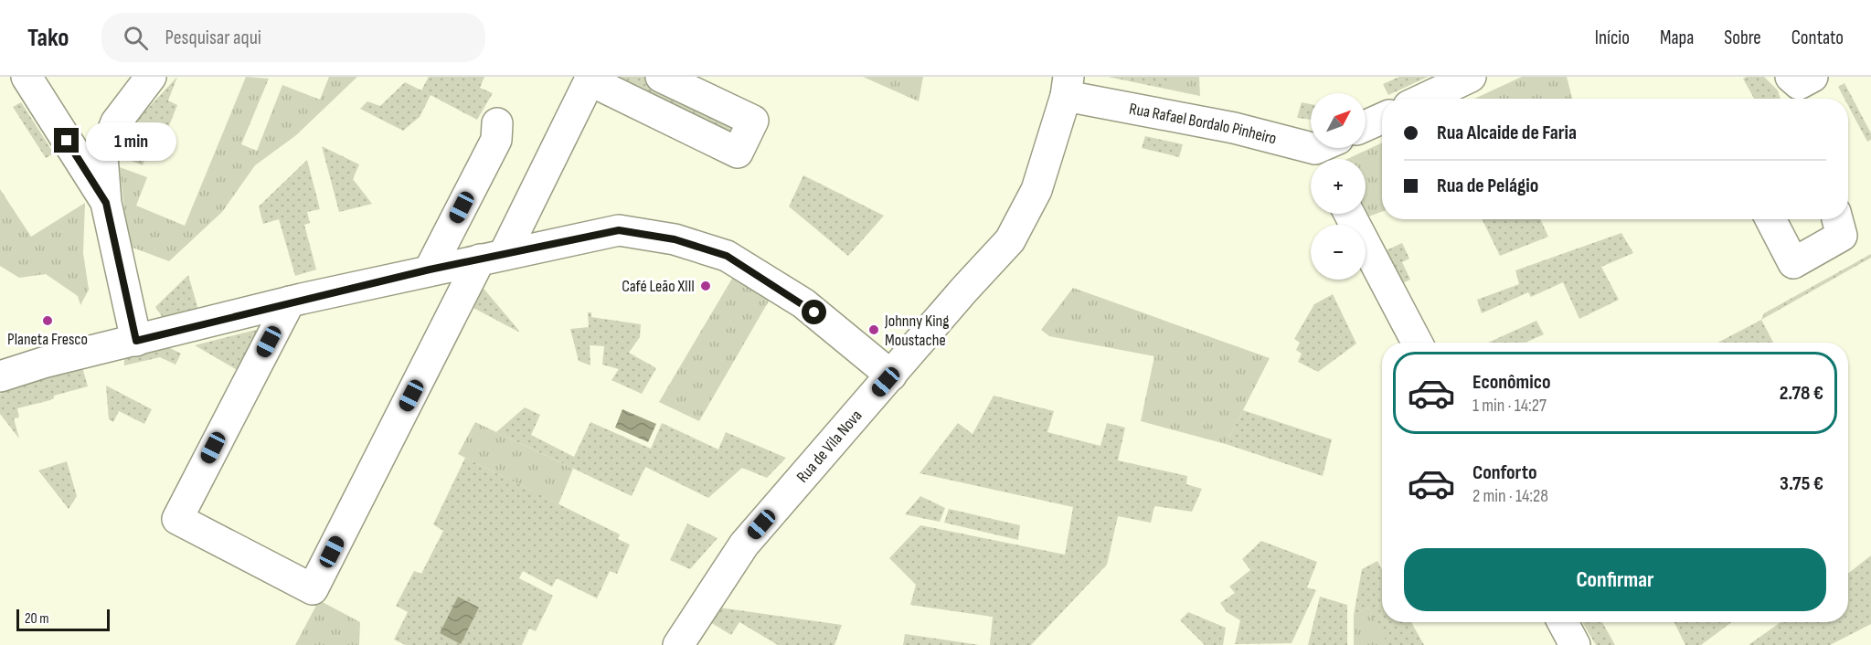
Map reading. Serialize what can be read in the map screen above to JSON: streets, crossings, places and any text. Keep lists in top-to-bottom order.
{
  "streets": {
    "street": ["Rua Rafael Bordalo Pinheiro", "Rua de Vila Nova"]
  },
  "crossings": [
    ["Rua Rafael Bordalo Pinheiro", "Rua de Vila Nova"]
  ],
  "places": ["Café Leão XIII", "Planeta Fresco", "Johnny King Moustache"],
  "scale_bar": "20 m",
  "north": "top right",
  "page": {
    "header": "Tako",
    "search": "Pesquisar aqui",
    "nav": [
      "Início",
      "Mapa",
      "Sobre",
      "Contato"
    ],
    "map_buttons": ["+", "−"],
    "banner": ["Rua Alcaide de Faria", "Rua de Pelágio"],
    "bubble": "1 min",
    "list": [
      {
        "name": "Econômico",
        "note": "1 min · 14:27",
        "value": "2.78 €"
      },
      {
        "name": "Conforto",
        "note": "2 min · 14:28",
        "value": "3.75 €"
      }
    ],
    "buttons": "Confirmar",
    "scale": "20 m"
  }
}
